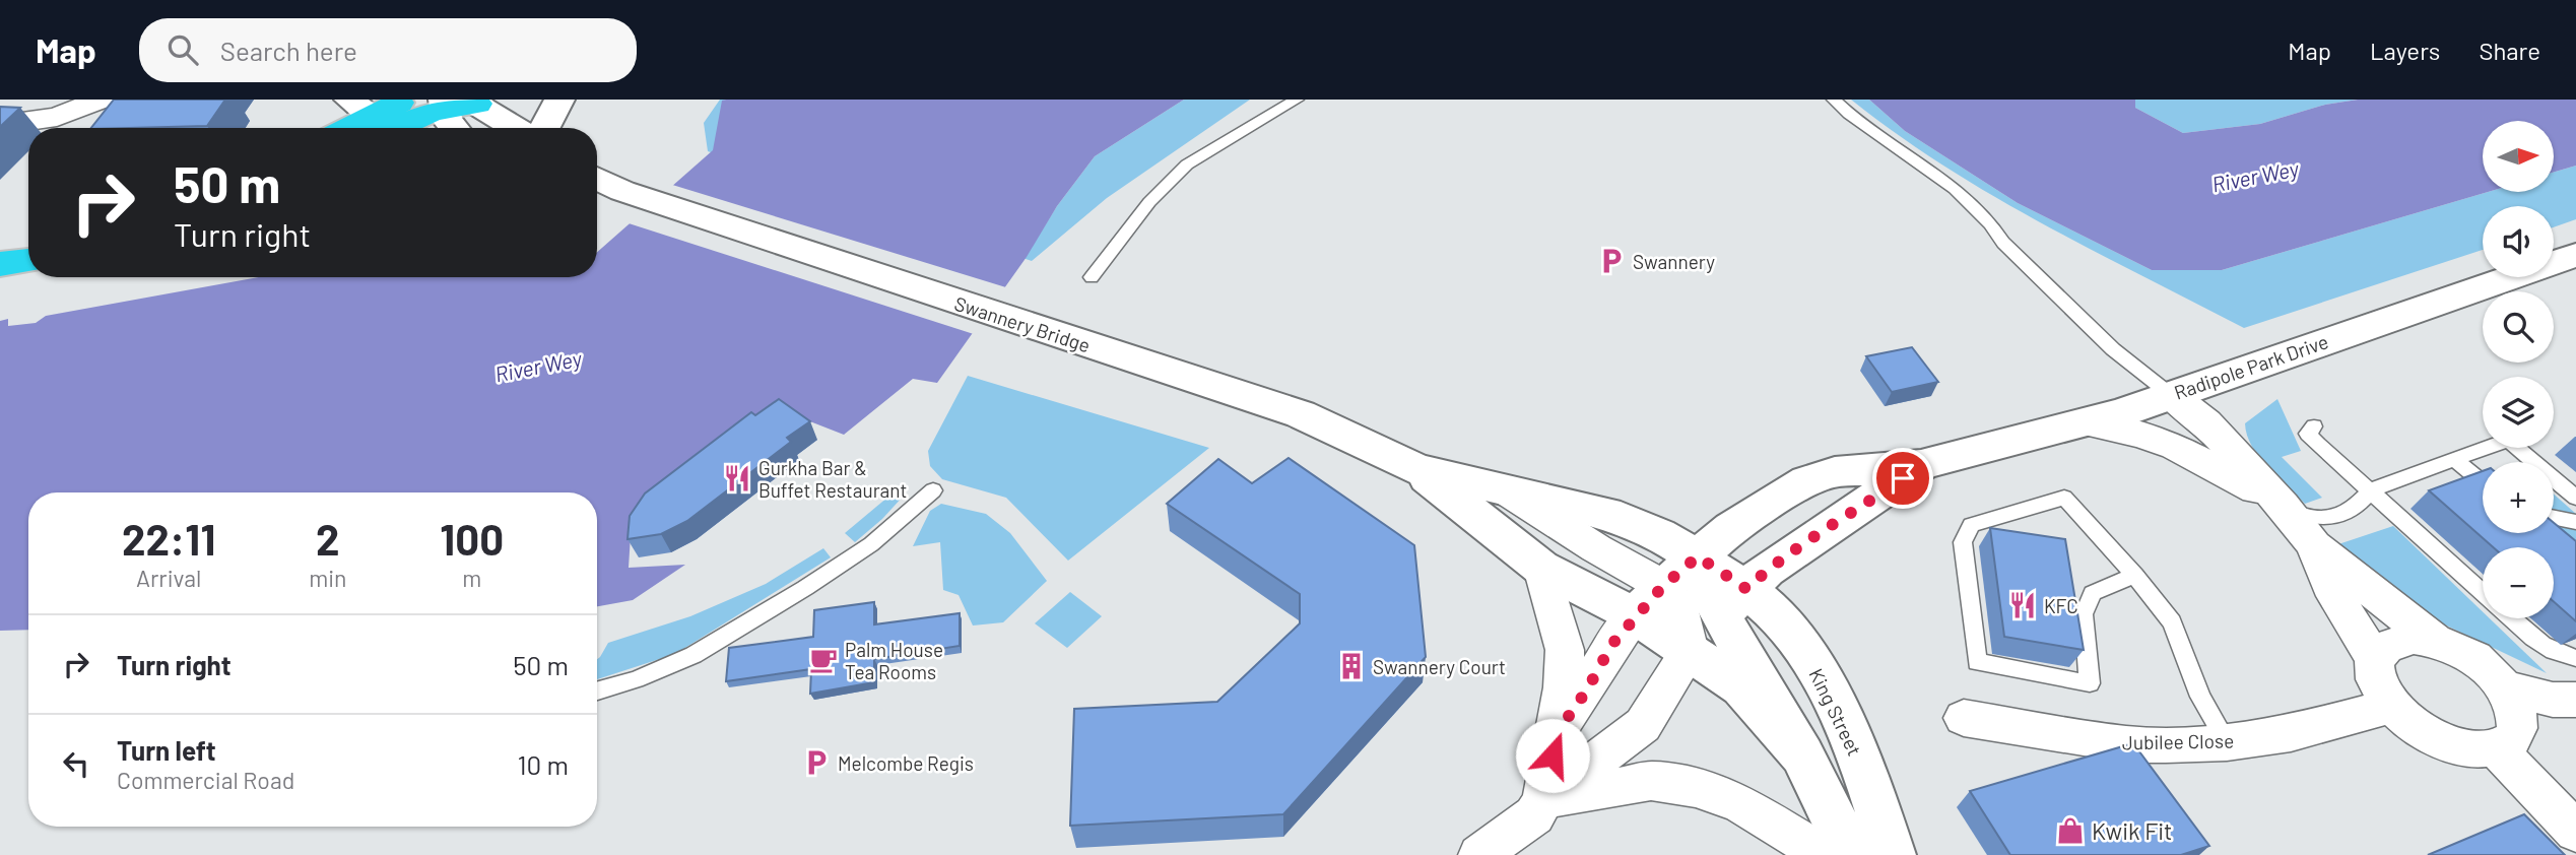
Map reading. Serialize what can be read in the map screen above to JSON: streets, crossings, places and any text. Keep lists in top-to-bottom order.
{
  "streets": {
    "main road": ["Swannery Bridge", "Radipole Park Drive", "King Street"],
    "street": ["Jubilee Close"]
  },
  "water": ["River Wey"],
  "places": {
    "parking": ["Swannery", "Melcombe Regis"],
    "restaurant": ["Gurkha Bar & Buffet Restaurant", "KFC"],
    "cafe": ["Palm House Tea Rooms"],
    "building": ["Swannery Court"],
    "shop": ["Kwik Fit"]
  },
  "north": "right",
  "page": {
    "header": "Map",
    "search": "Search here",
    "nav": ["Map", "Layers", "Share"],
    "map_buttons": ["+", "−"],
    "turn": ["50 m", "Turn right"],
    "eta": [
      "22:11",
      "Arrival",
      "2",
      "min",
      "100",
      "m"
    ],
    "list": [
      {
        "name": "Turn right",
        "value": "50 m"
      },
      {
        "name": "Turn left",
        "note": "Commercial Road",
        "value": "10 m"
      }
    ]
  }
}
